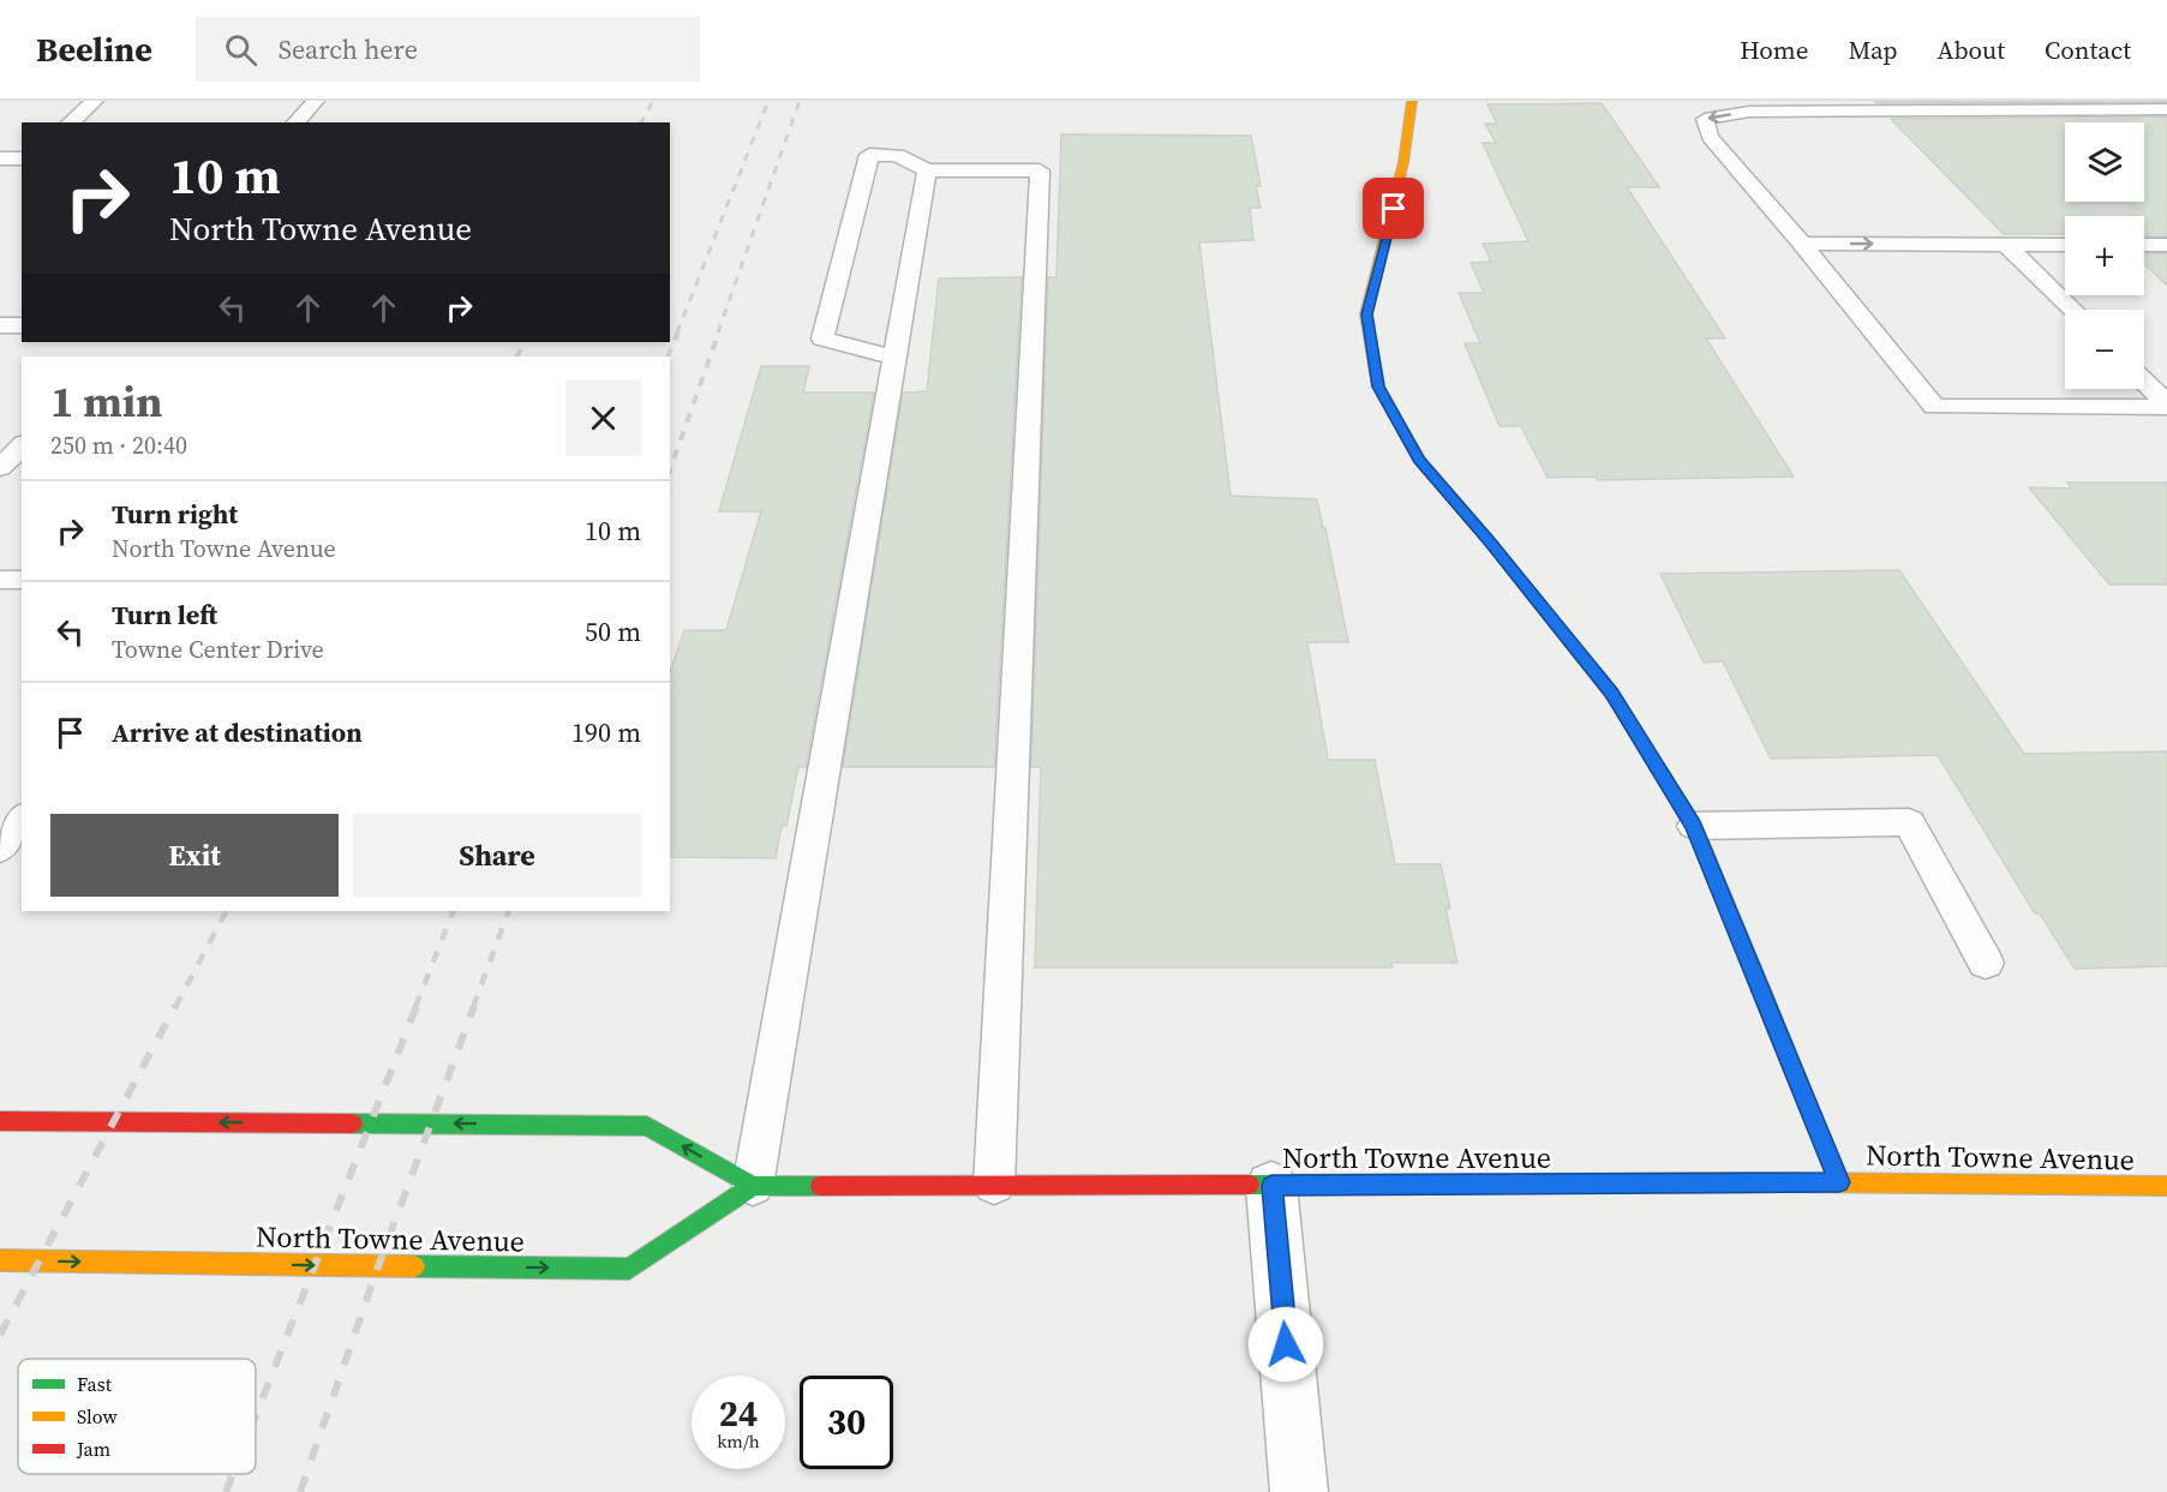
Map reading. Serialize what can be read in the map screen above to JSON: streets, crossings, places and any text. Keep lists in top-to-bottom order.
{
  "streets": {
    "main road": ["North Towne Avenue"]
  },
  "legend": ["Fast", "Slow", "Jam"],
  "page": {
    "header": "Beeline",
    "search": "Search here",
    "nav": [
      "Home",
      "Map",
      "About",
      "Contact"
    ],
    "map_buttons": ["+", "−"],
    "turn": ["10 m", "North Towne Avenue"],
    "heading": ["1 min", "250 m · 20:40"],
    "list": [
      {
        "name": "Turn right",
        "note": "North Towne Avenue",
        "value": "10 m"
      },
      {
        "name": "Turn left",
        "note": "Towne Center Drive",
        "value": "50 m"
      },
      {
        "name": "Arrive at destination",
        "value": "190 m"
      }
    ],
    "buttons": ["Exit", "Share"],
    "speed": "24 km/h",
    "limit": "30"
  }
}
